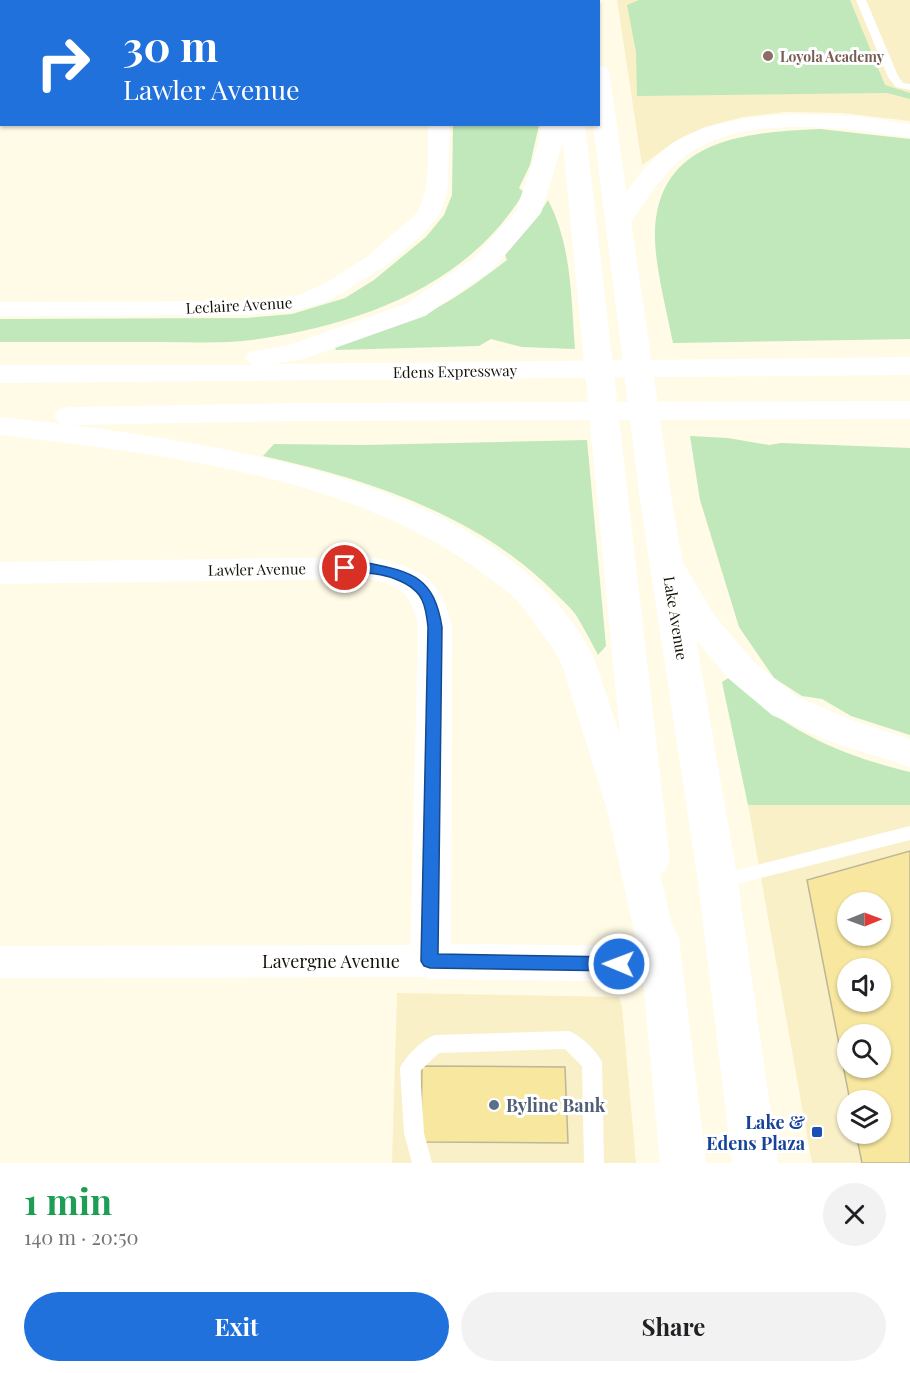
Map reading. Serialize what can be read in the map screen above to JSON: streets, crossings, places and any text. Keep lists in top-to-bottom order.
{
  "streets": {
    "main road": [
      "Edens Expressway",
      "Lawler Avenue",
      "Lake Avenue",
      "Lavergne Avenue"
    ],
    "street": ["Leclaire Avenue"]
  },
  "crossings": [
    ["Lawler Avenue", "Lavergne Avenue"]
  ],
  "places": {
    "other": ["Loyola Academy", "Byline Bank"],
    "transit": ["Lake & Edens Plaza"]
  },
  "north": "right",
  "page": {
    "turn": ["30 m", "Lawler Avenue"],
    "heading": ["1 min", "140 m · 20:50"],
    "buttons": ["Exit", "Share"]
  }
}
